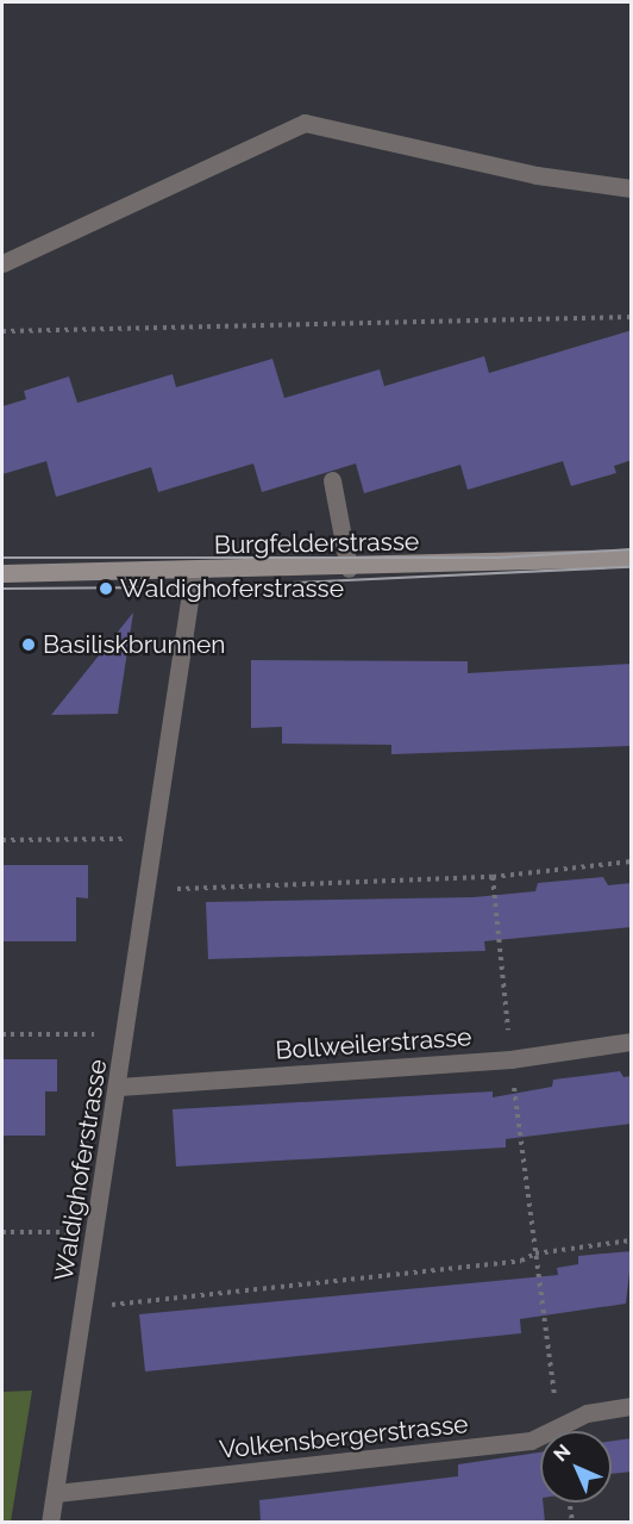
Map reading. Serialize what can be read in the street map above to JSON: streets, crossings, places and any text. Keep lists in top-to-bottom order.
{
  "streets": {
    "main road": ["Burgfelderstrasse"],
    "street": ["Bollweilerstrasse", "Waldighoferstrasse", "Volkensbergerstrasse"]
  },
  "crossings": [
    ["Burgfelderstrasse", "Waldighoferstrasse"],
    ["Bollweilerstrasse", "Waldighoferstrasse"],
    ["Waldighoferstrasse", "Volkensbergerstrasse"]
  ],
  "places": ["Waldighoferstrasse", "Basiliskbrunnen"],
  "north": "top left"
}
